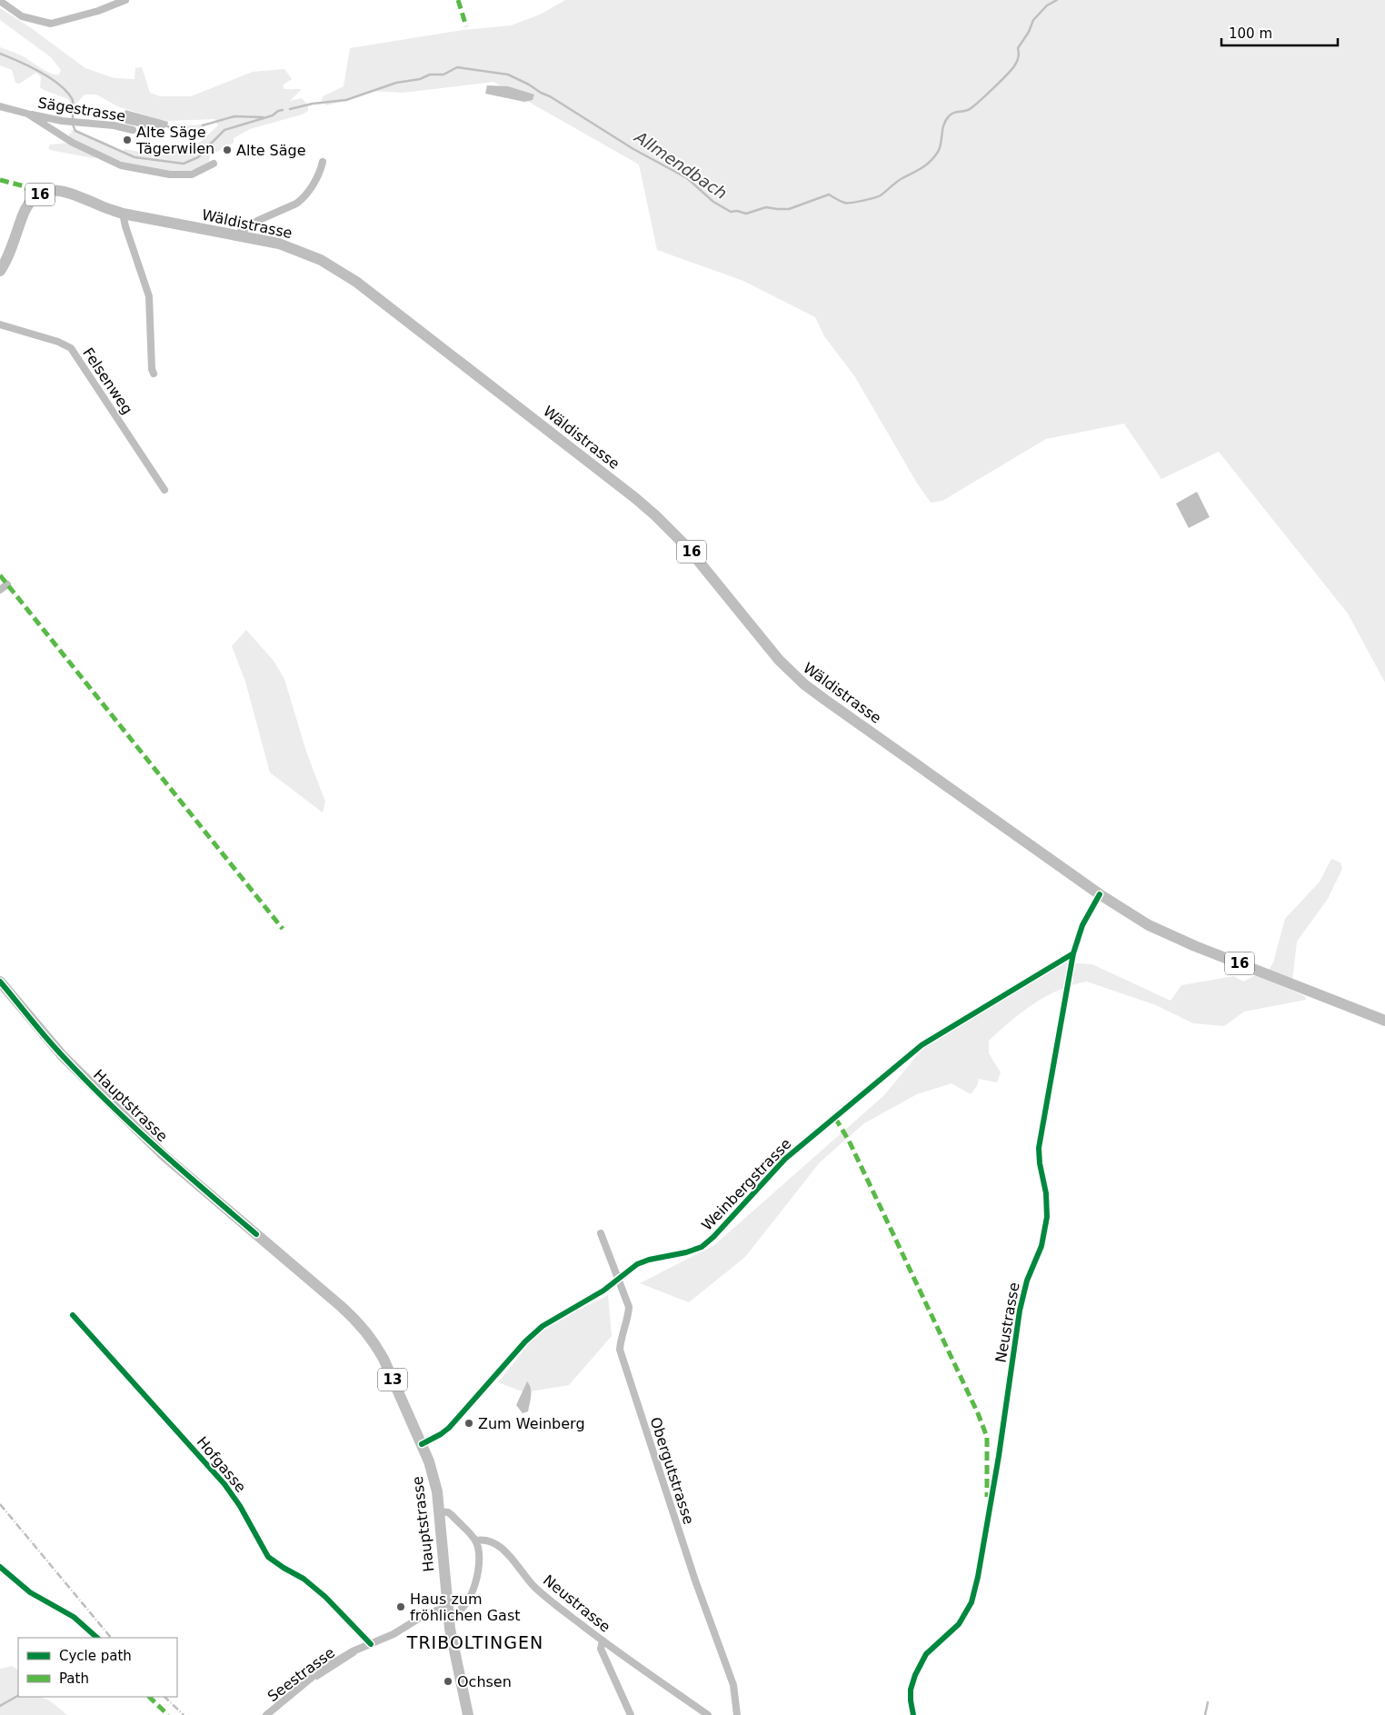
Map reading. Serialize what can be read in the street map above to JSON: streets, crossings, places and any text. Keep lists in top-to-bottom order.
{
  "streets": {
    "main road": [
      "16",
      "Wäldistrasse",
      "Hauptstrasse",
      "13"
    ],
    "street": [
      "Sägestrasse",
      "Felsenweg",
      "Weinbergstrasse",
      "Neustrasse",
      "Hofgasse",
      "Obergutstrasse",
      "Seestrasse"
    ]
  },
  "crossings": [
    ["16", "Wäldistrasse"],
    ["16", "Neustrasse"],
    ["Wäldistrasse", "Neustrasse"],
    ["Hauptstrasse", "Weinbergstrasse"],
    ["Hauptstrasse", "Seestrasse"],
    ["Weinbergstrasse", "Neustrasse"],
    ["Weinbergstrasse", "Obergutstrasse"],
    ["Neustrasse", "Seestrasse"],
    ["Hofgasse", "Seestrasse"]
  ],
  "districts": ["TRIBOLTINGEN"],
  "water": ["Allmendbach"],
  "places": [
    "Alte Säge Tägerwilen",
    "Alte Säge",
    "Zum Weinberg",
    "Haus zum fröhlichen Gast",
    "Ochsen"
  ],
  "legend": ["Cycle path", "Path"],
  "scale_bar": "100 m"
}
